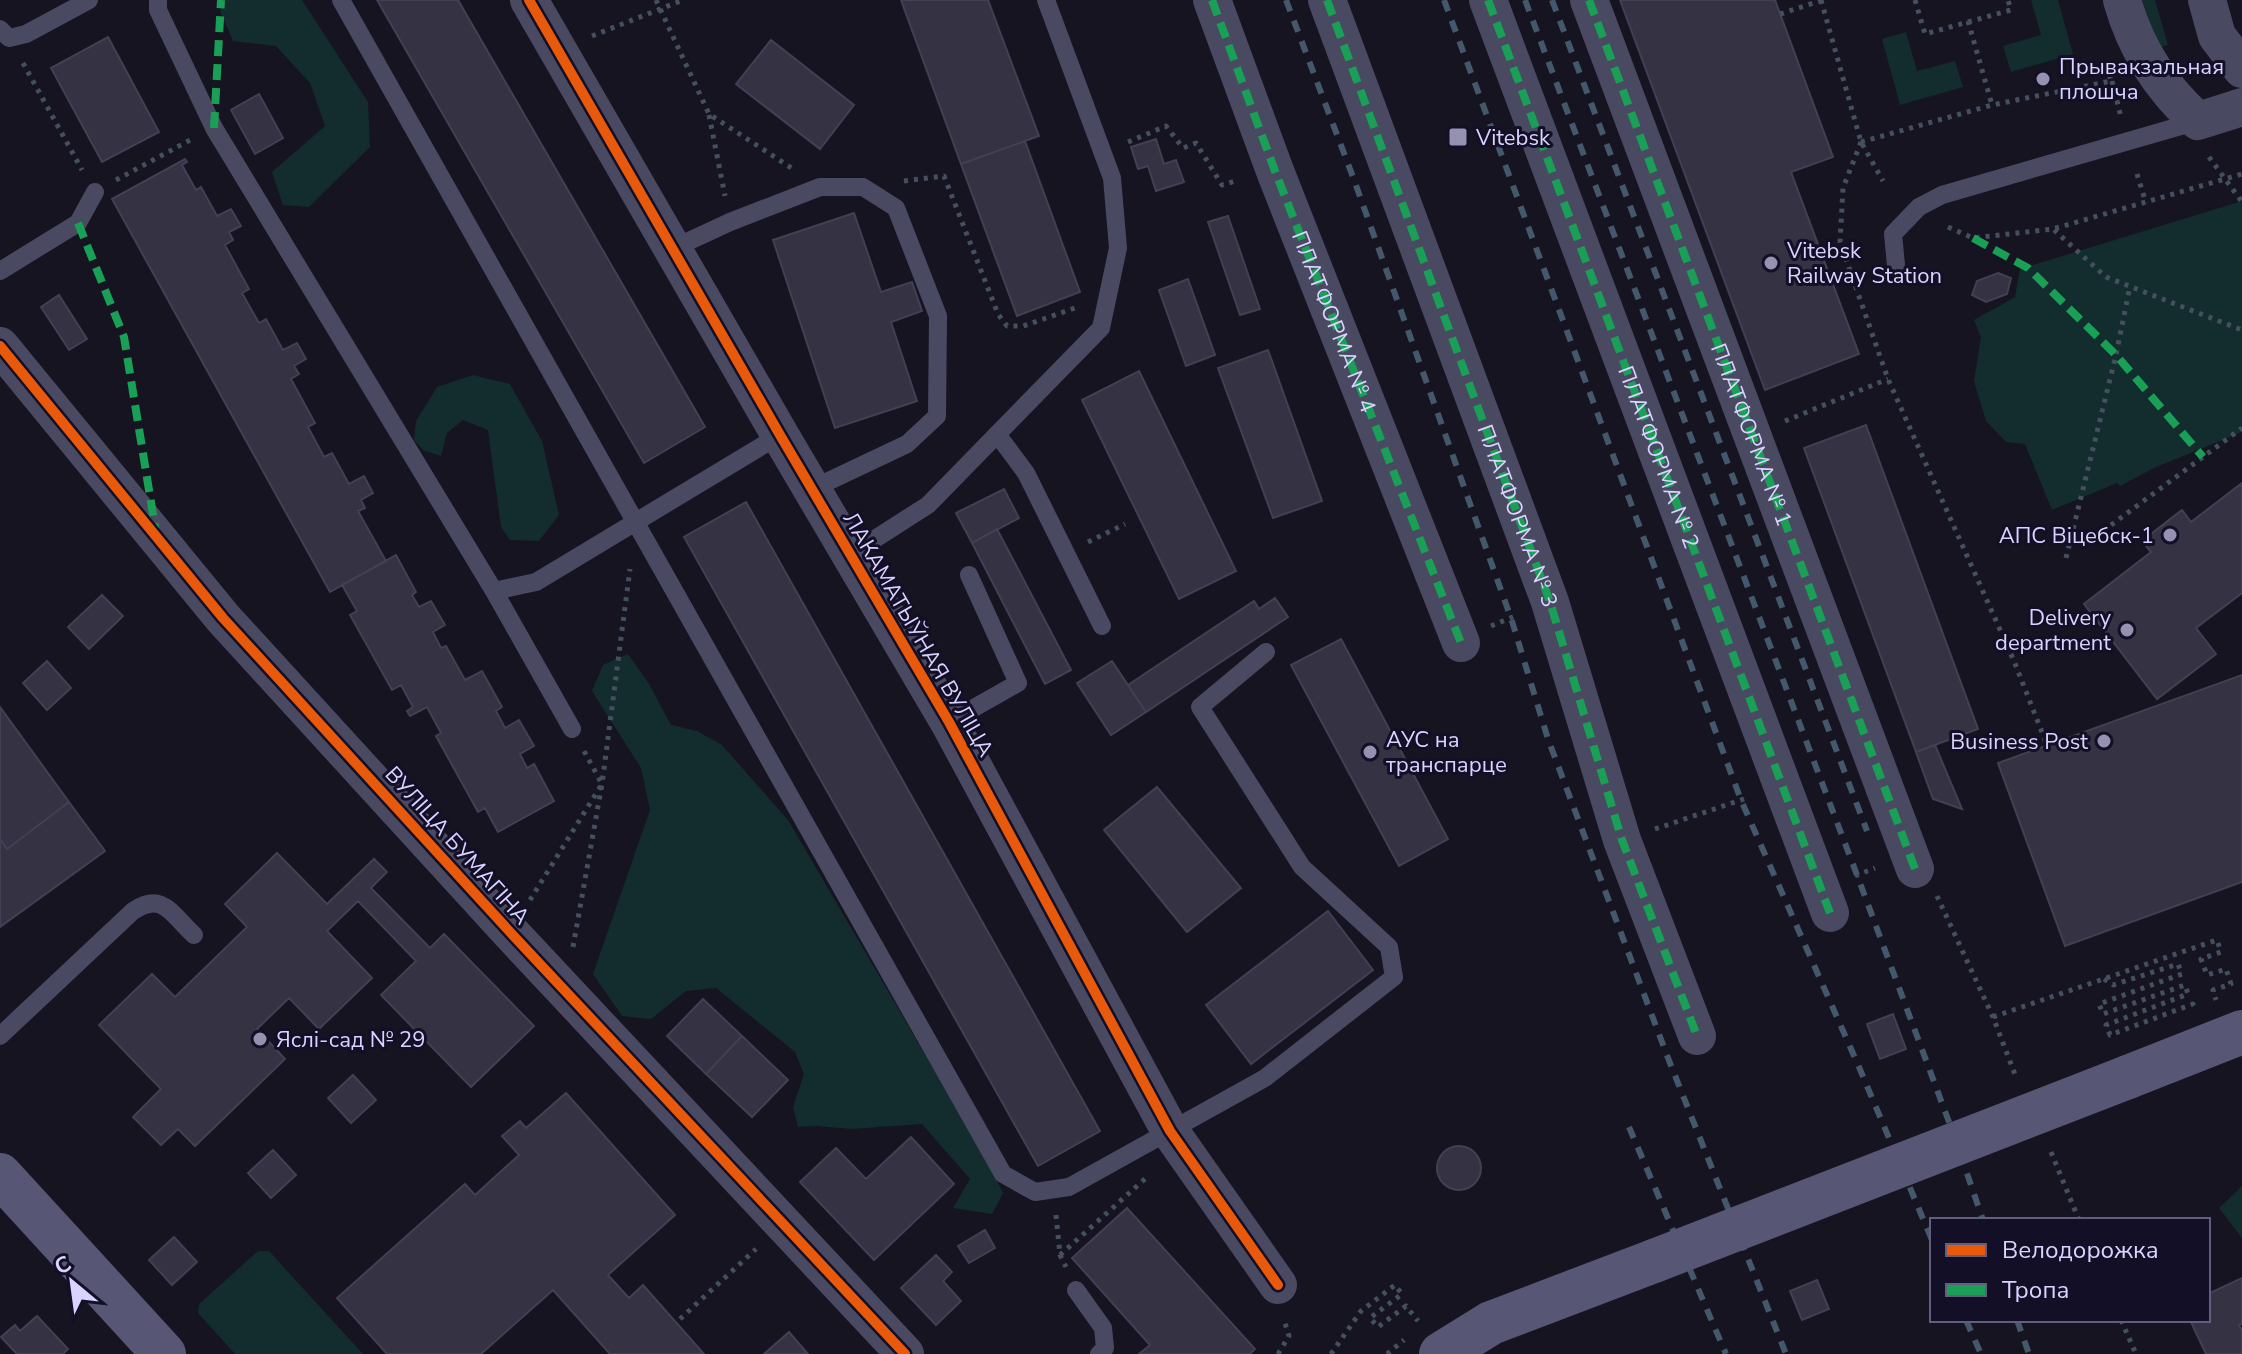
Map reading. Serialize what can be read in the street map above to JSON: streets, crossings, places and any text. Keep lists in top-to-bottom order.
{
  "streets": {
    "street": [
      "ПЛАТФОРМА № 4",
      "ПЛАТФОРМА № 1",
      "ПЛАТФОРМА № 2",
      "ПЛАТФОРМА № 3",
      "ЛАКАМАТЫЎНАЯ ВУЛІЦА",
      "ВУЛІЦА БУМАГІНА"
    ]
  },
  "places": {
    "other": [
      "Прывакзальная плошча",
      "Vitebsk Railway Station",
      "АПС Віцебск-1",
      "Delivery department",
      "Business Post",
      "АУС на транспарце",
      "Яслі-сад № 29"
    ],
    "transit": ["Vitebsk"]
  },
  "legend": ["Велодорожка", "Тропа"],
  "north": "top left"
}
